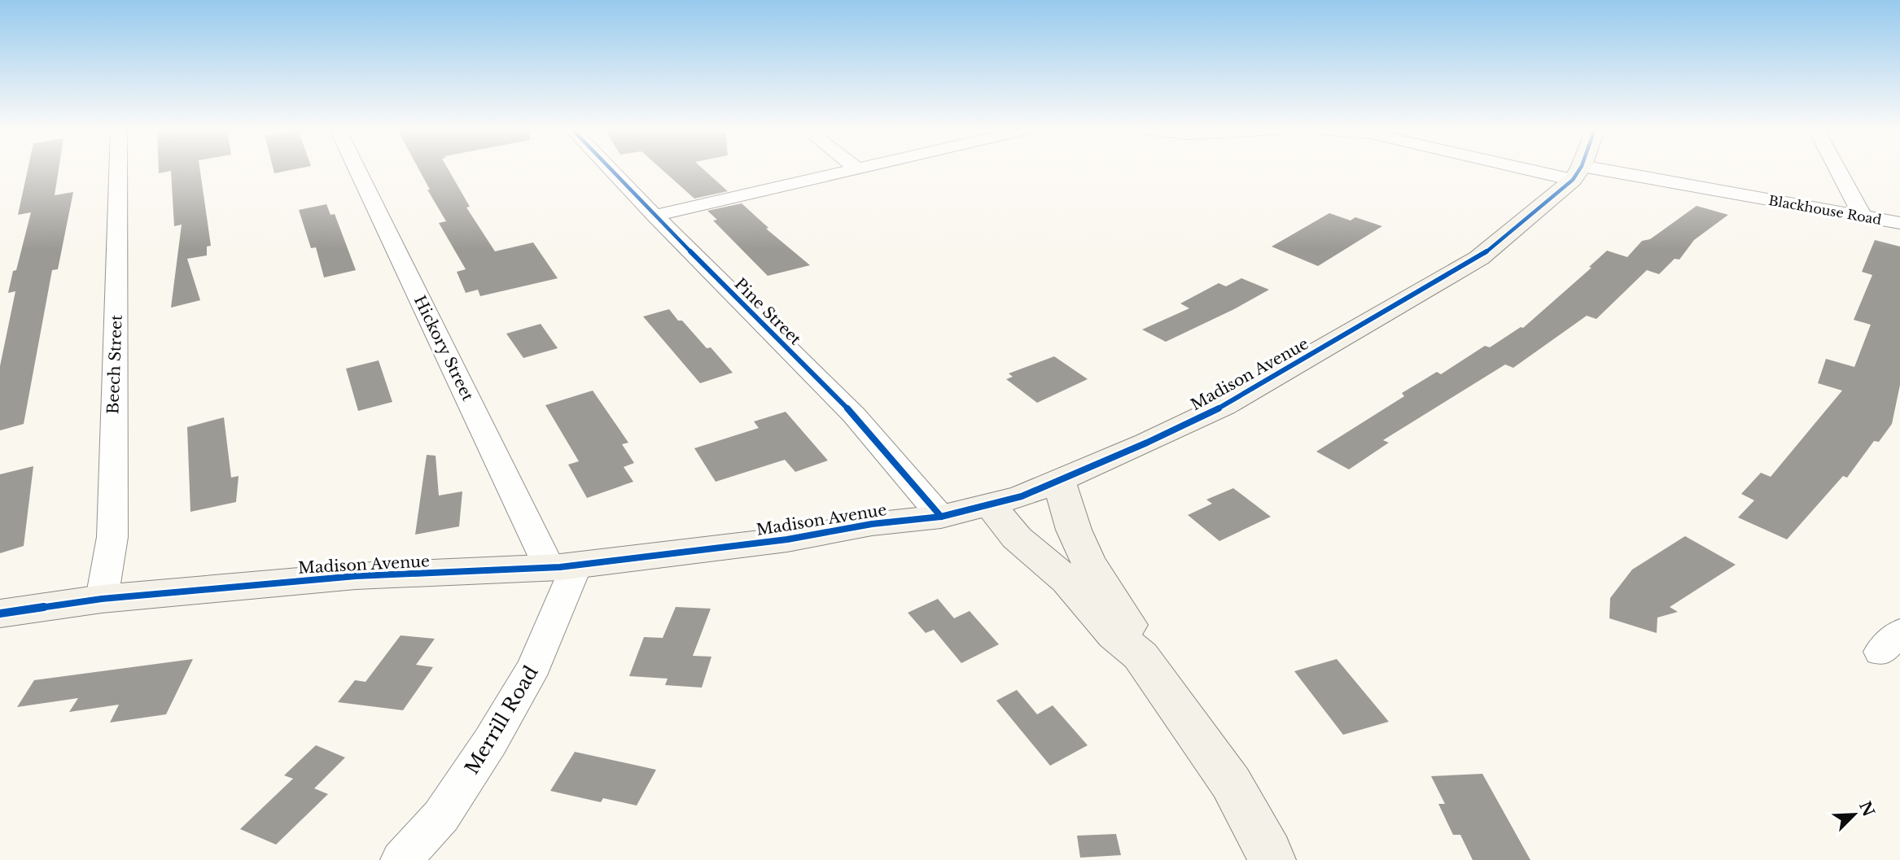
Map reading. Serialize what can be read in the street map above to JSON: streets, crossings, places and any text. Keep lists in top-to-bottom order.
{
  "streets": {
    "street": [
      "Blackhouse Road",
      "Pine Street",
      "Hickory Street",
      "Beech Street",
      "Madison Avenue",
      "Merrill Road"
    ]
  },
  "crossings": [
    ["Blackhouse Road", "Madison Avenue"],
    ["Pine Street", "Madison Avenue"],
    ["Hickory Street", "Madison Avenue"],
    ["Hickory Street", "Merrill Road"],
    ["Beech Street", "Madison Avenue"],
    ["Madison Avenue", "Merrill Road"]
  ],
  "north": "top right"
}
